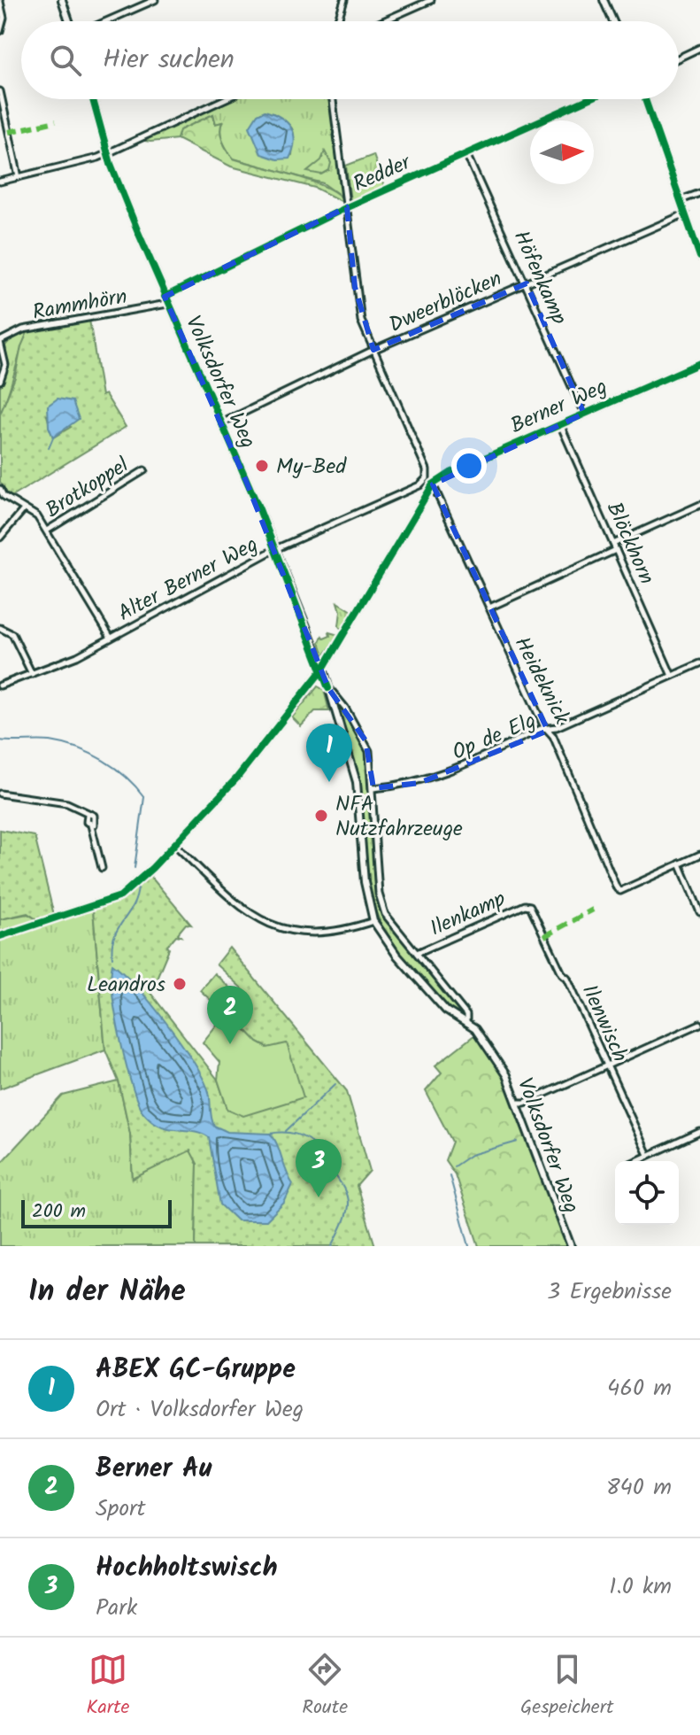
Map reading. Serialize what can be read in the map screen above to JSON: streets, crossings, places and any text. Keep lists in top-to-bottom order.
{
  "streets": {
    "street": [
      "Redder",
      "Höfenkamp",
      "Dweerblöcken",
      "Rammhörn",
      "Volksdorfer Weg",
      "Berner Weg",
      "Brotkoppel",
      "Blöckhorn",
      "Alter Berner Weg",
      "Heideknick",
      "Op de Elg",
      "Ilenkamp",
      "Ilenwisch"
    ]
  },
  "crossings": [
    ["Redder", "Höfenkamp"],
    ["Redder", "Rammhörn"],
    ["Redder", "Volksdorfer Weg"],
    ["Höfenkamp", "Dweerblöcken"],
    ["Höfenkamp", "Berner Weg"],
    ["Dweerblöcken", "Volksdorfer Weg"],
    ["Dweerblöcken", "Alter Berner Weg"],
    ["Rammhörn", "Volksdorfer Weg"],
    ["Volksdorfer Weg", "Alter Berner Weg"],
    ["Volksdorfer Weg", "Op de Elg"],
    ["Volksdorfer Weg", "Ilenkamp"],
    ["Berner Weg", "Blöckhorn"],
    ["Berner Weg", "Heideknick"],
    ["Blöckhorn", "Op de Elg"],
    ["Heideknick", "Op de Elg"],
    ["Ilenkamp", "Ilenwisch"]
  ],
  "places": ["My-Bed", "NFA Nutzfahrzeuge", "Leandros"],
  "scale_bar": "200 m",
  "north": "right",
  "page": {
    "search": "Hier suchen",
    "pins": ["1", "2", "3"],
    "scale": "200 m",
    "heading": ["In der Nähe", "3 Ergebnisse"],
    "list": [
      {
        "mark": "1",
        "name": "ABEX GC-Gruppe",
        "note": "Ort · Volksdorfer Weg",
        "value": "460 m"
      },
      {
        "mark": "2",
        "name": "Berner Au",
        "note": "Sport",
        "value": "840 m"
      },
      {
        "mark": "3",
        "name": "Hochholtswisch",
        "note": "Park",
        "value": "1.0 km"
      }
    ],
    "nav": ["Karte", "Route", "Gespeichert"]
  }
}
